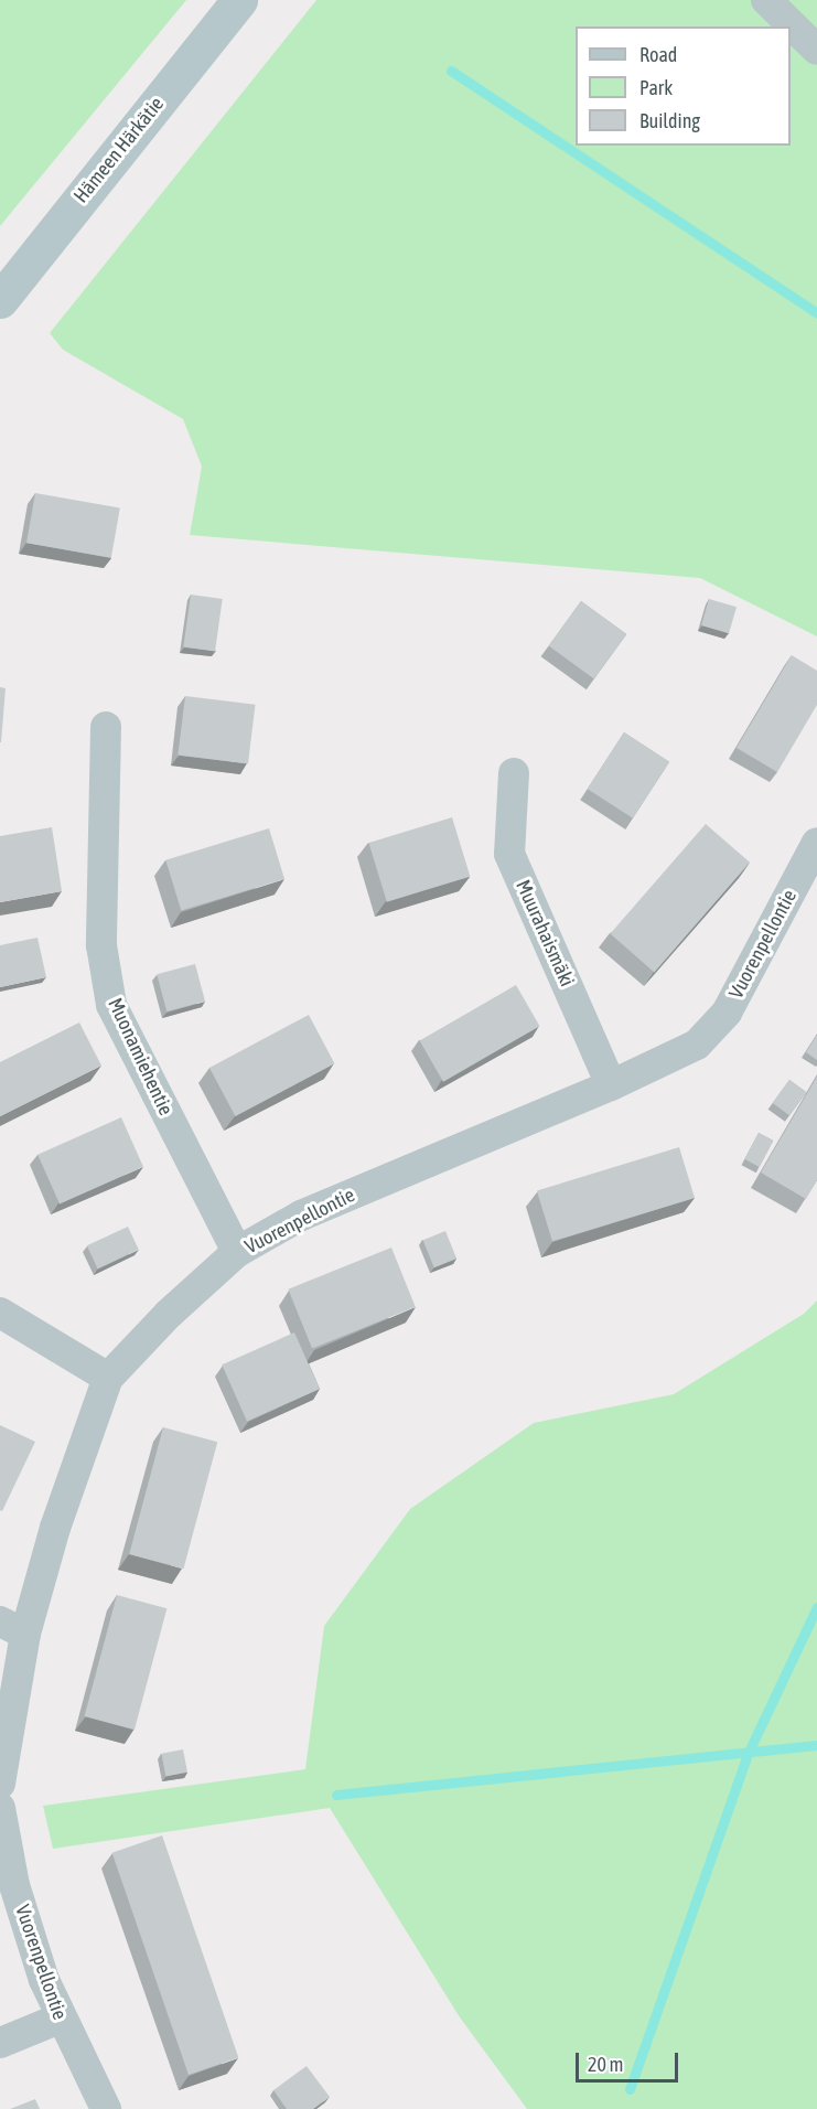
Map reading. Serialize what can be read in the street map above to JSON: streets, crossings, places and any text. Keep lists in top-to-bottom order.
{
  "streets": {
    "main road": ["Hämeen Härkätie"],
    "street": ["Muurahaismäki", "Vuorenpellontie", "Muonamiehentie"]
  },
  "crossings": [
    ["Muurahaismäki", "Vuorenpellontie"],
    ["Vuorenpellontie", "Muonamiehentie"]
  ],
  "legend": ["Road", "Park", "Building"],
  "scale_bar": "20 m"
}
